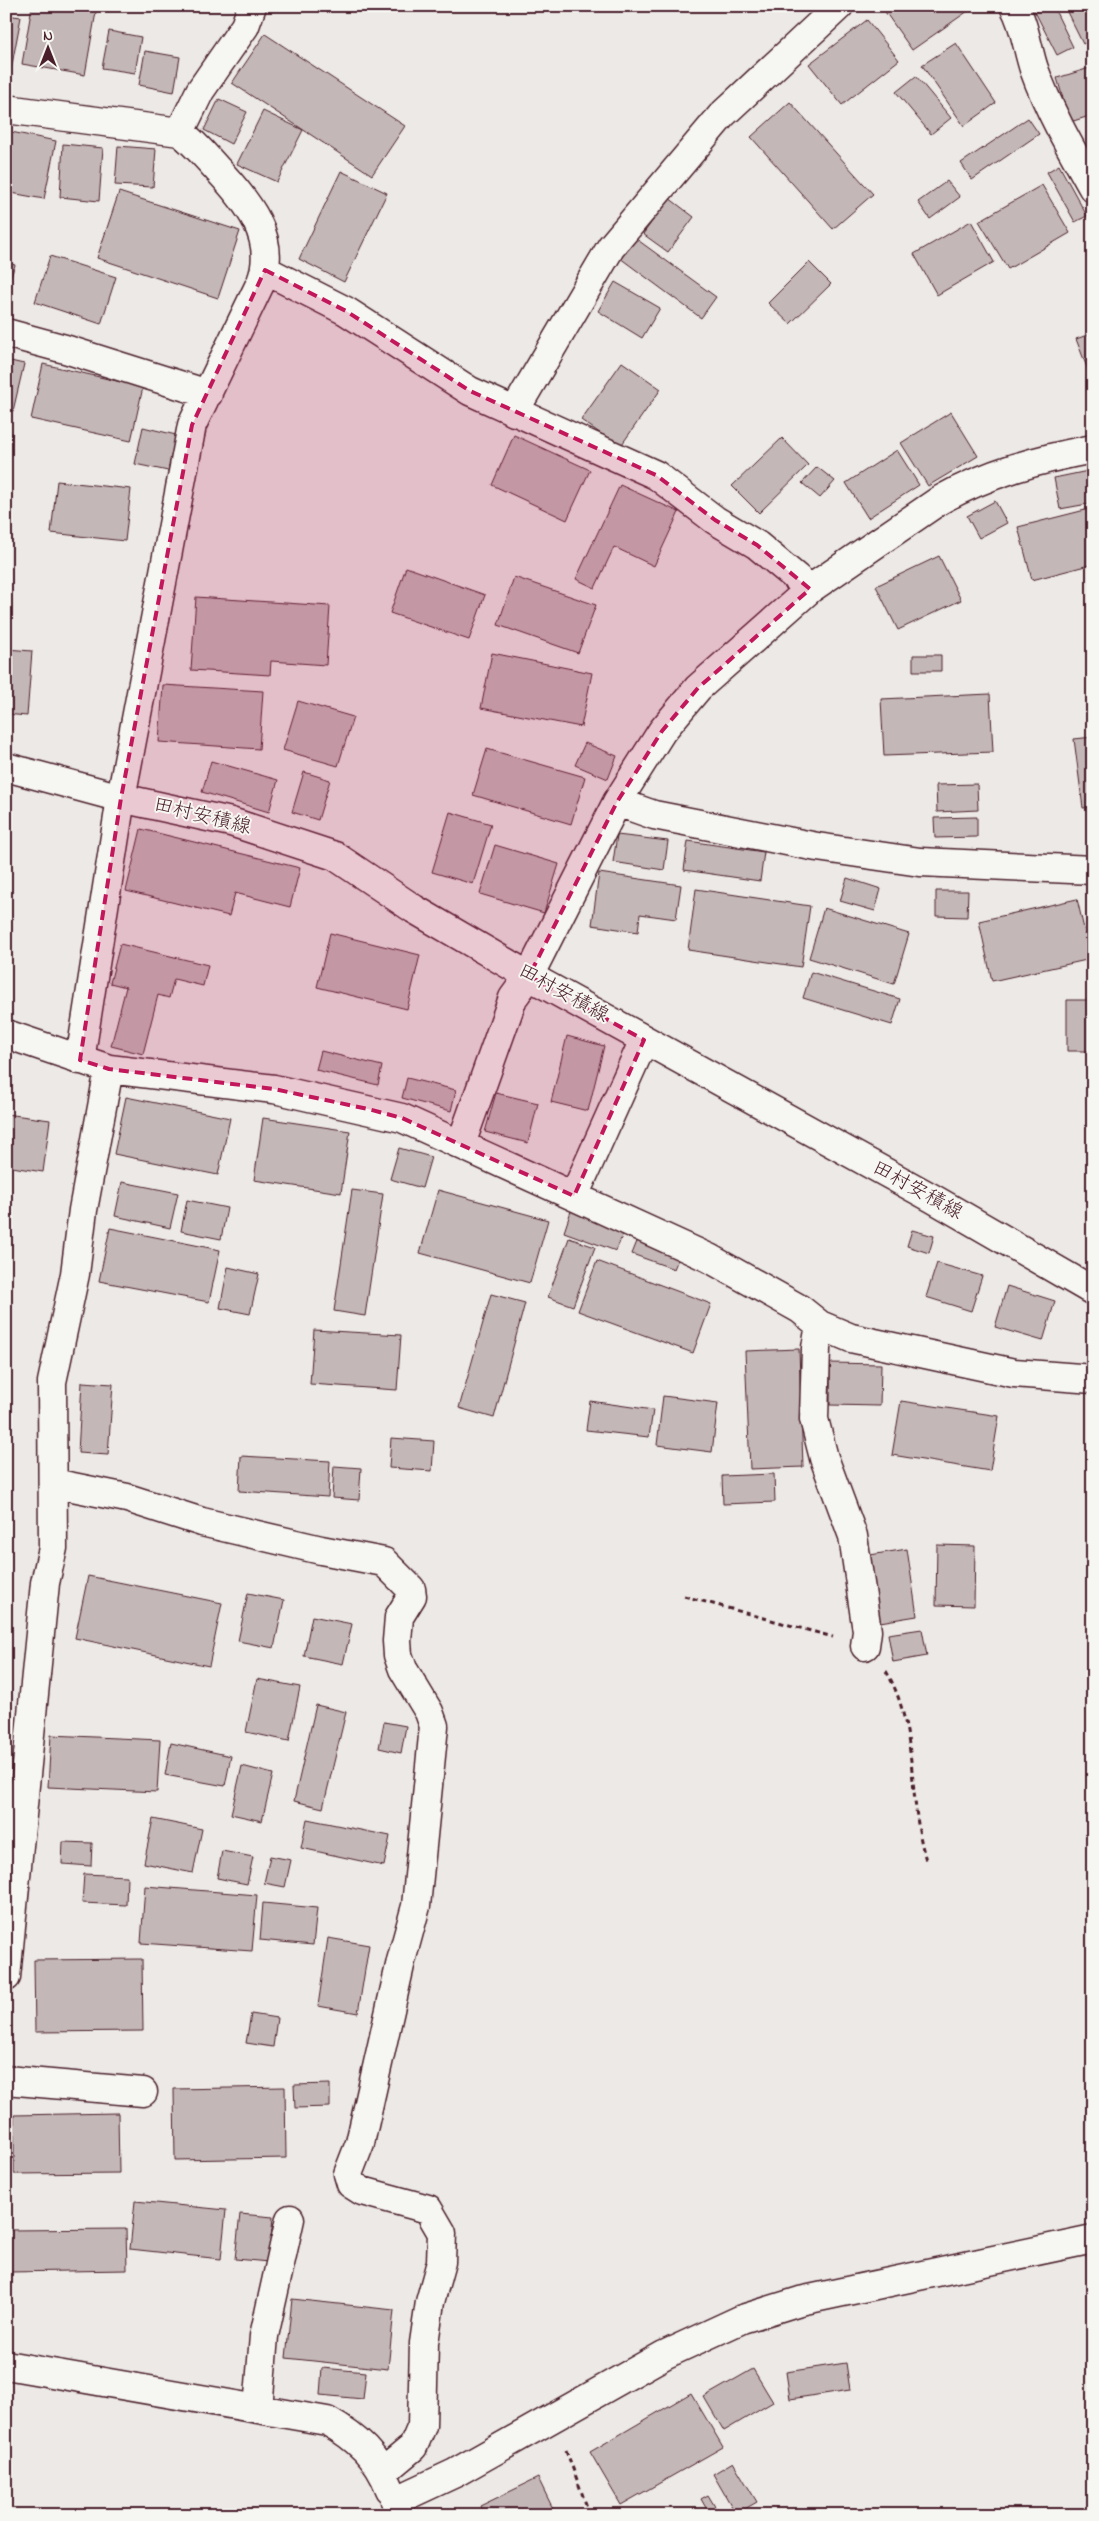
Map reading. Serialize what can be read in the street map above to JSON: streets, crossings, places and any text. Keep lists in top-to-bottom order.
{
  "streets": {
    "street": ["田村安積線"]
  },
  "north": "top"
}
